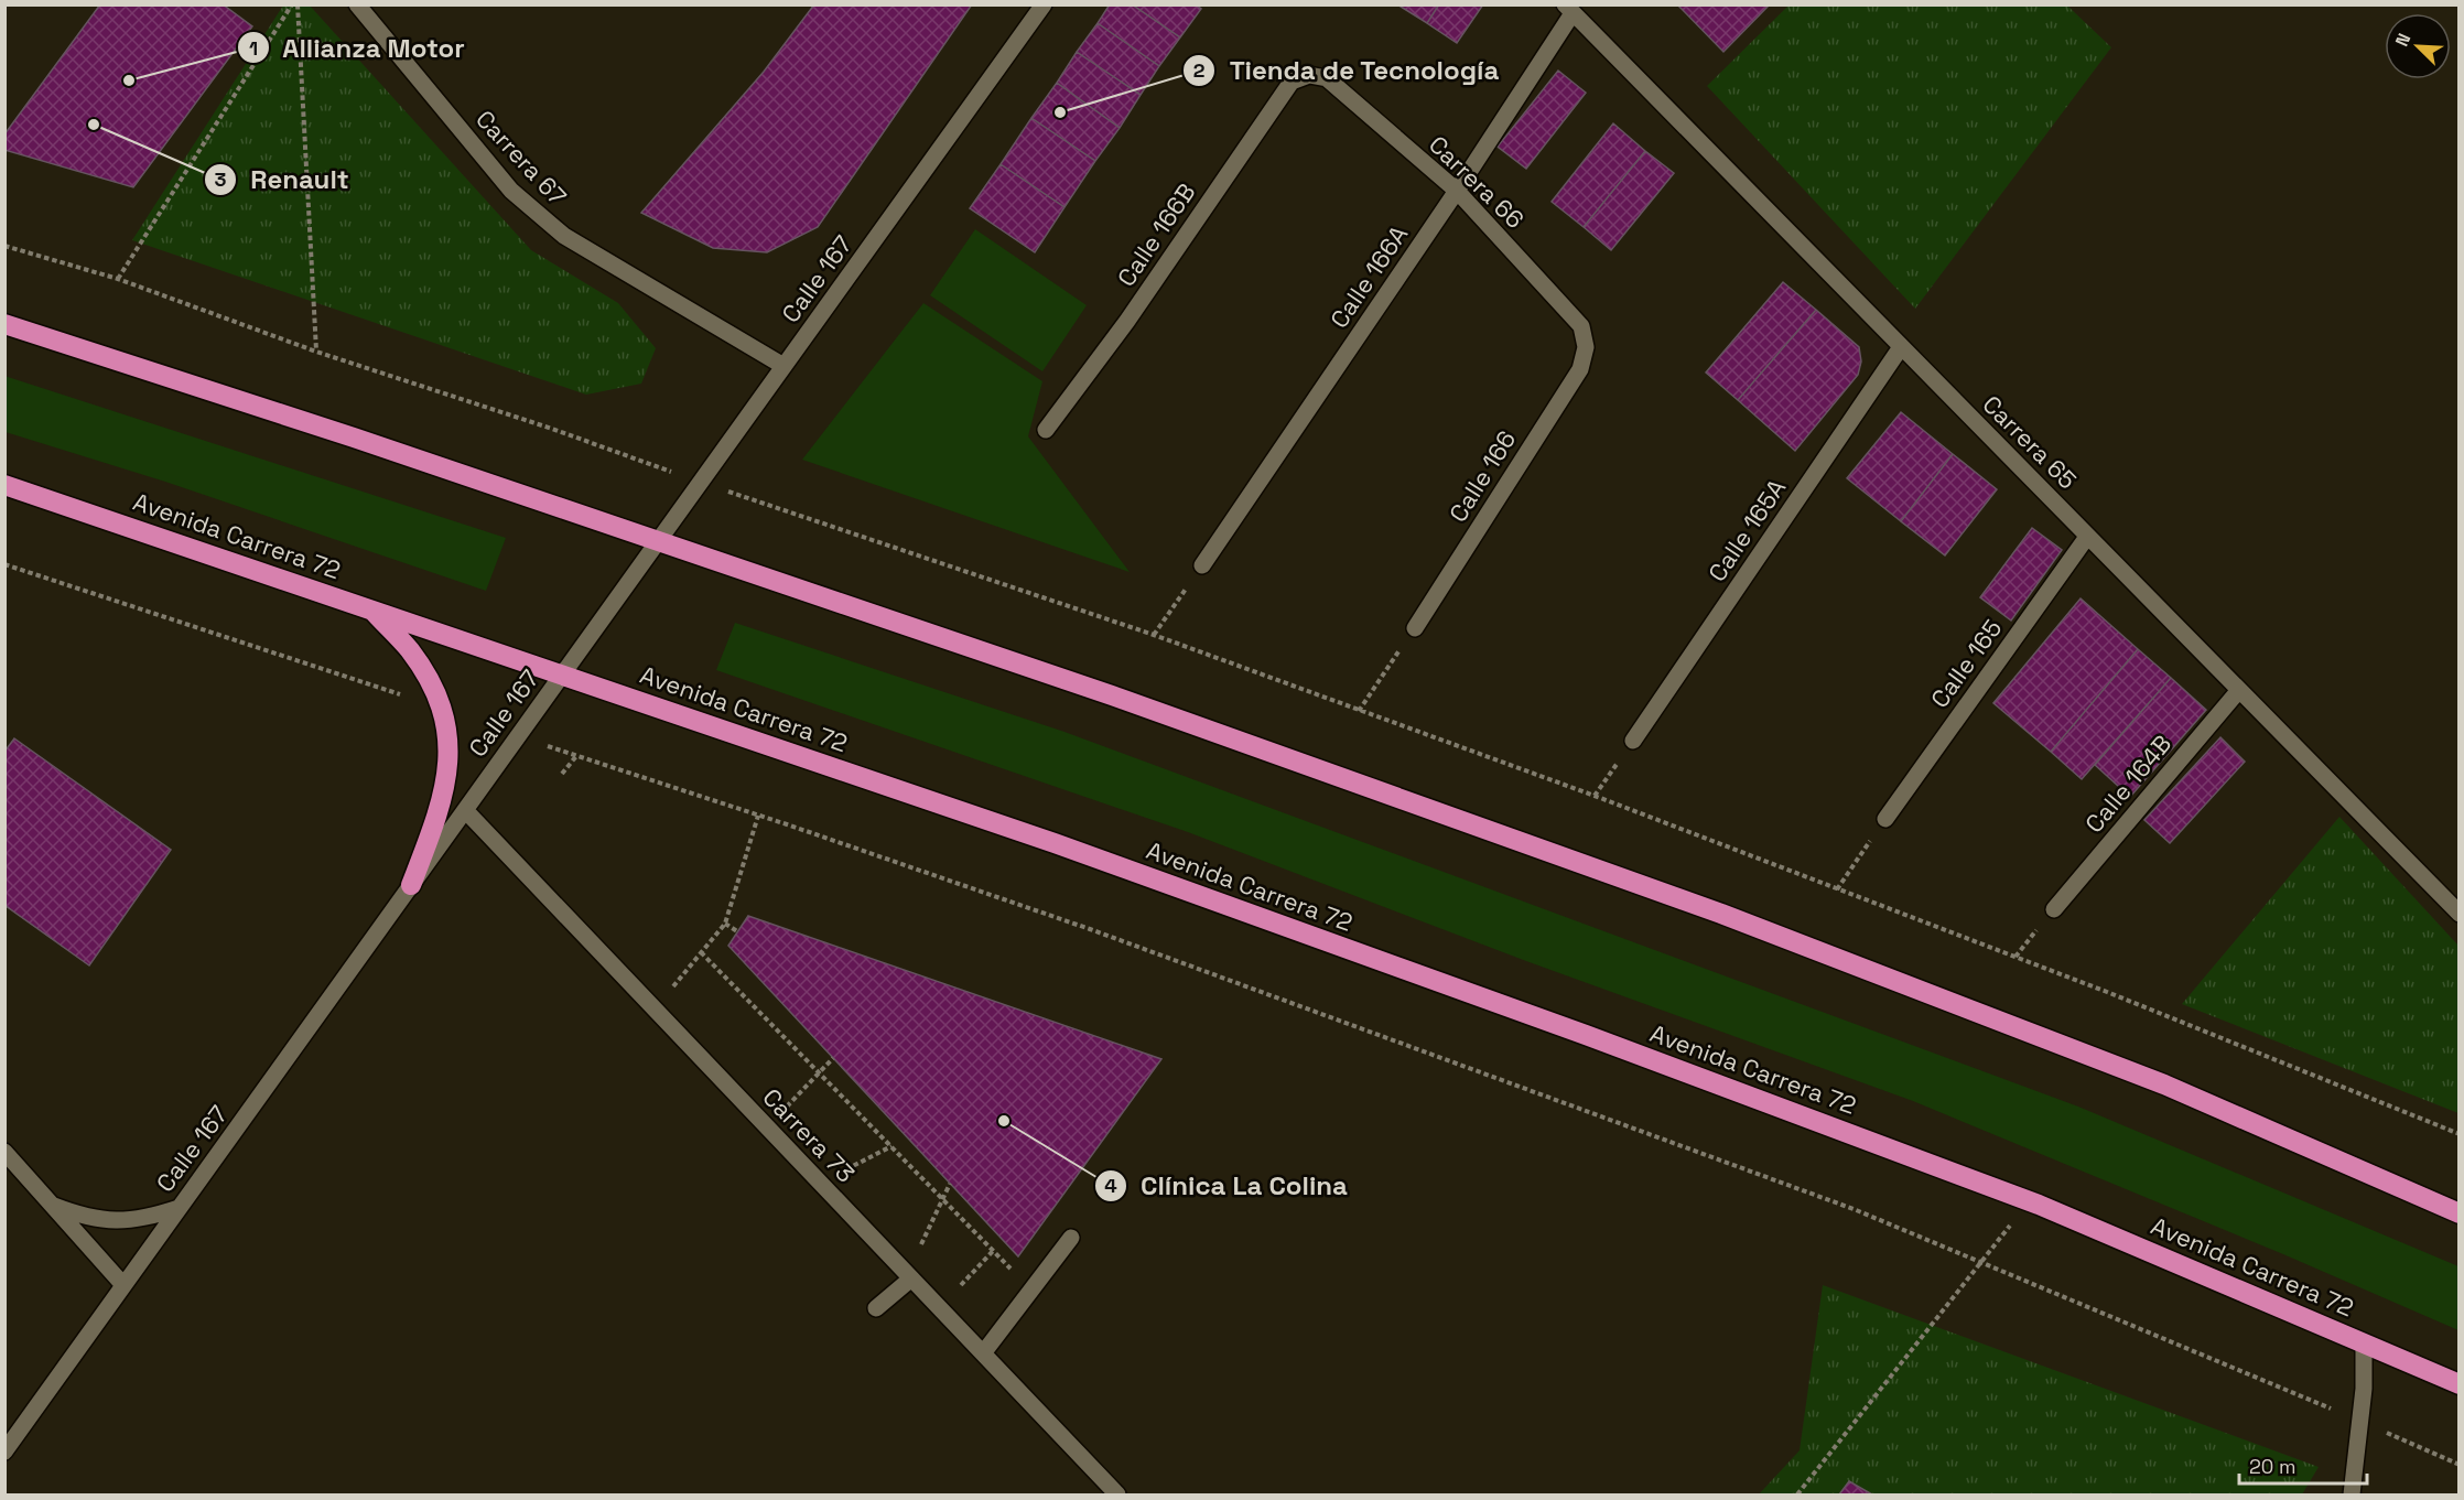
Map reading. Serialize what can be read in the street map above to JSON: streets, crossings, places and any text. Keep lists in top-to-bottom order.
{
  "streets": {
    "highway": ["Avenida Carrera 72"],
    "street": [
      "Carrera 67",
      "Carrera 66",
      "Calle 166B",
      "Calle 166A",
      "Calle 167",
      "Carrera 65",
      "Calle 166",
      "Calle 165A",
      "Calle 165",
      "Calle 164B",
      "Carrera 73"
    ]
  },
  "crossings": [
    ["Carrera 67", "Calle 167"],
    ["Carrera 66", "Calle 166B"],
    ["Carrera 66", "Calle 166A"],
    ["Carrera 66", "Calle 166"],
    ["Calle 166A", "Carrera 65"],
    ["Calle 167", "Avenida Carrera 72"],
    ["Calle 167", "Carrera 73"],
    ["Carrera 65", "Calle 165A"],
    ["Carrera 65", "Calle 165"],
    ["Carrera 65", "Calle 164B"]
  ],
  "places": [
    "Allianza Motor",
    "Tienda de Tecnología",
    "Renault",
    "Clínica La Colina"
  ],
  "scale_bar": "20 m",
  "north": "top left"
}
